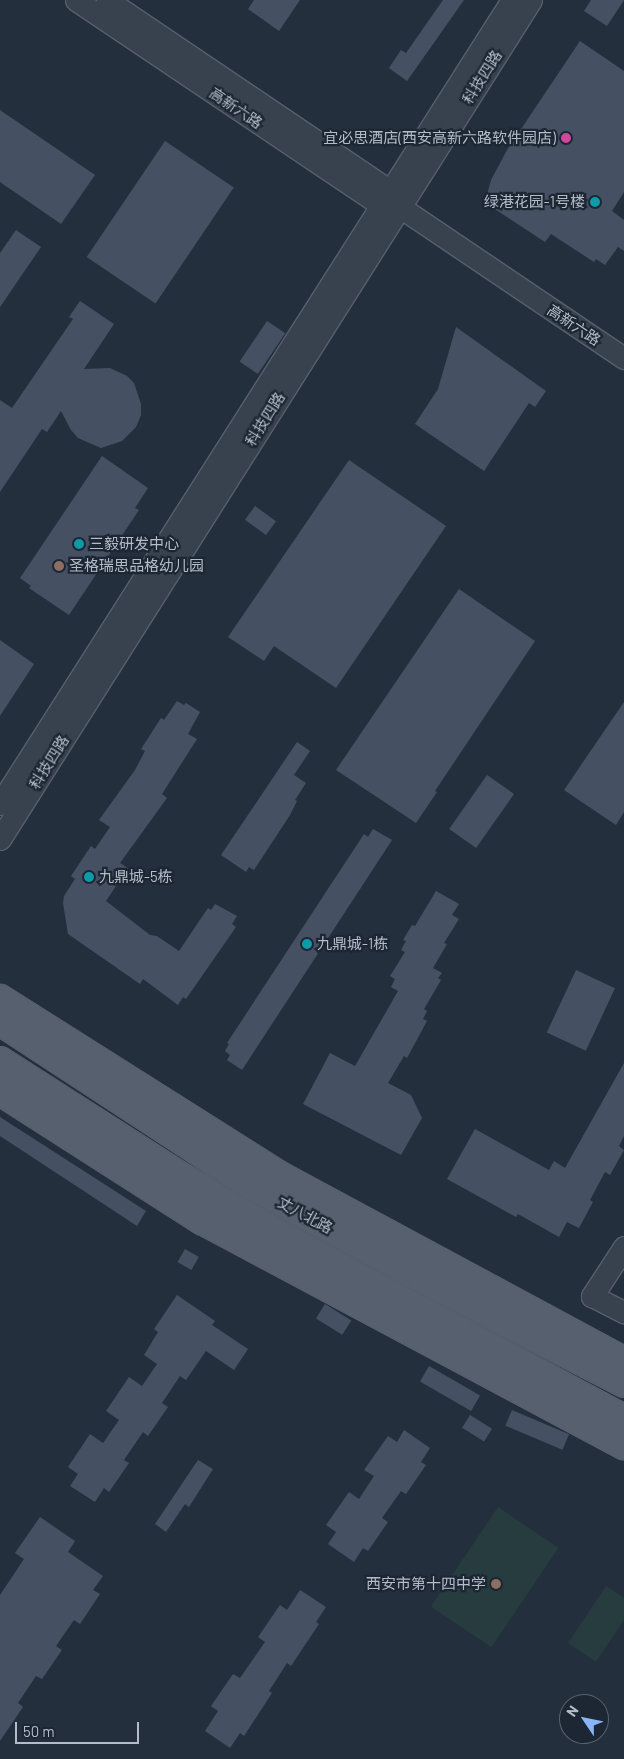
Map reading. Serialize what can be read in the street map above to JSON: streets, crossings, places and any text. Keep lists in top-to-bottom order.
{
  "streets": {
    "main road": ["丈八北路"],
    "street": ["科技四路", "高新六路"]
  },
  "crossings": [
    ["科技四路", "高新六路"]
  ],
  "places": [
    "宜必思酒店(西安高新六路软件园店)",
    "绿港花园-1号楼",
    "三毅研发中心",
    "圣格瑞思品格幼儿园",
    "九鼎城-5栋",
    "九鼎城-1栋",
    "西安市第十四中学"
  ],
  "scale_bar": "50 m",
  "north": "top left"
}
